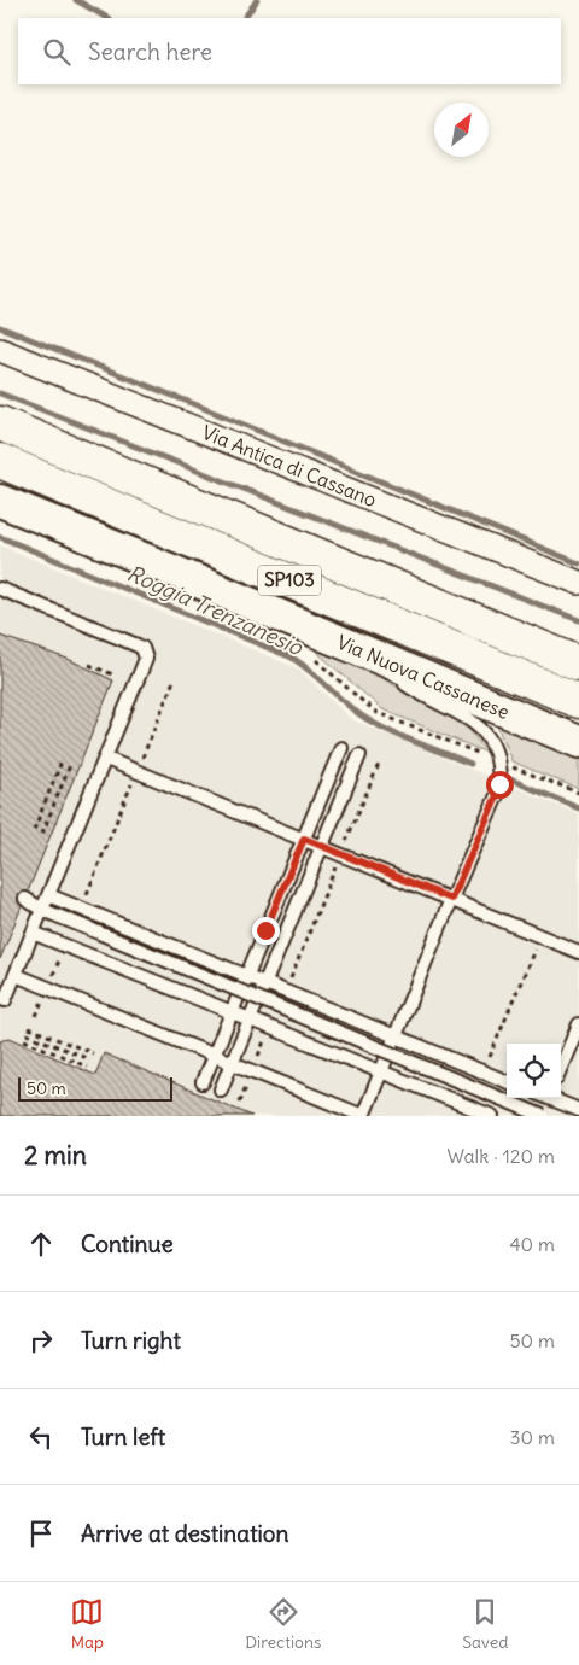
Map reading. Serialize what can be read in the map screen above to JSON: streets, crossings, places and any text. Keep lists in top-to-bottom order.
{
  "streets": {
    "highway": ["SP103"],
    "street": ["Via Antica di Cassano", "Via Nuova Cassanese"]
  },
  "water": ["Roggia Trenzanesio"],
  "scale_bar": "50 m",
  "north": "top right",
  "page": {
    "search": "Search here",
    "scale": "50 m",
    "heading": ["2 min", "Walk · 120 m"],
    "list": [
      ["Continue", "40 m"],
      ["Turn right", "50 m"],
      ["Turn left", "30 m"],
      "Arrive at destination"
    ],
    "nav": ["Map", "Directions", "Saved"]
  }
}
